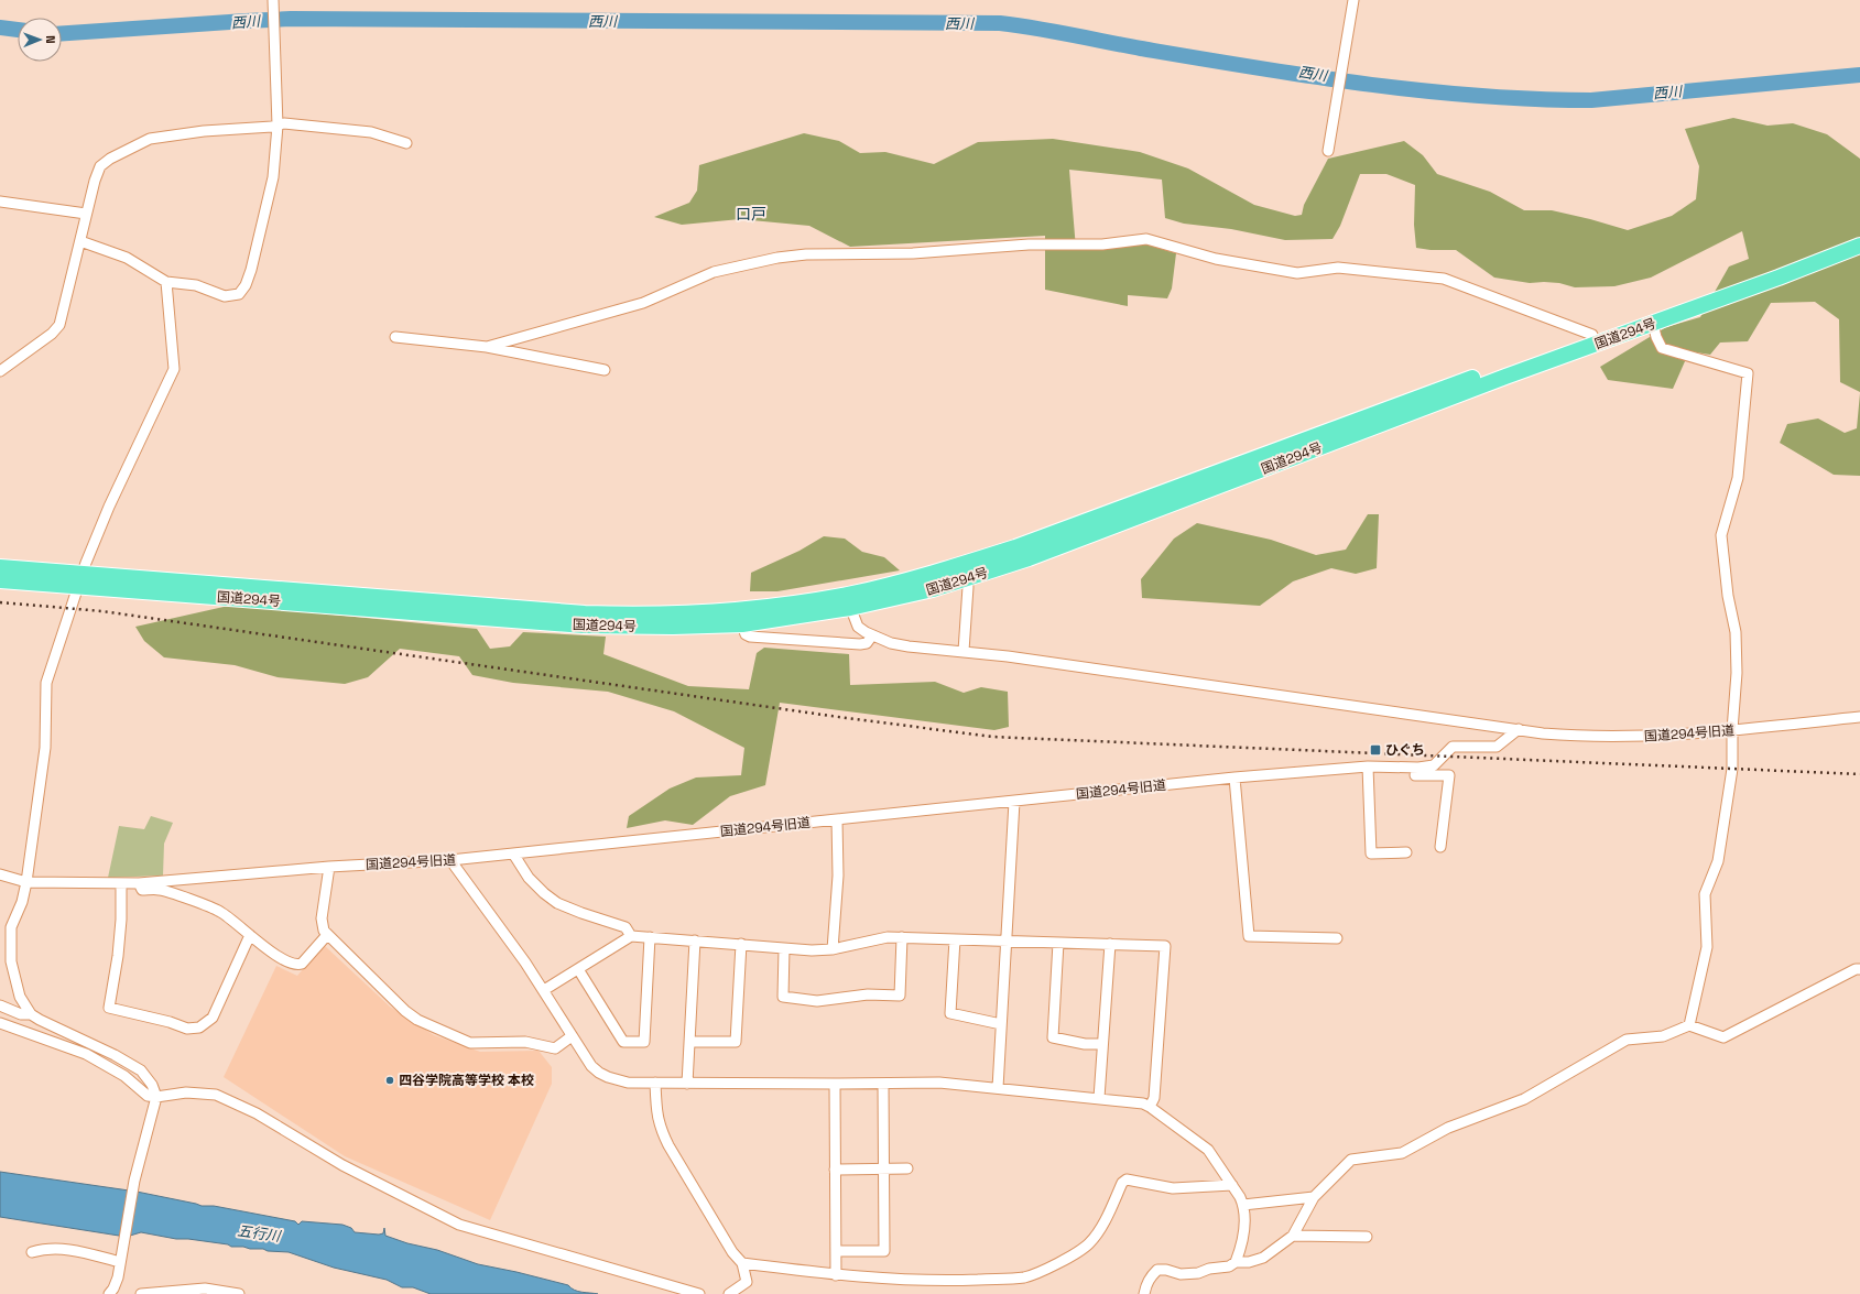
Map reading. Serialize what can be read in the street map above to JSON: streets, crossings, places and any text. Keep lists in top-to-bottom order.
{
  "streets": {
    "highway": ["国道294号"],
    "street": ["国道294号旧道"]
  },
  "crossings": [
    ["国道294号", "国道294号旧道"]
  ],
  "districts": ["口戸"],
  "water": ["西川", "五行川"],
  "places": {
    "transit": ["ひぐち"],
    "other": ["四谷学院高等学校 本校"]
  },
  "north": "right"
}
